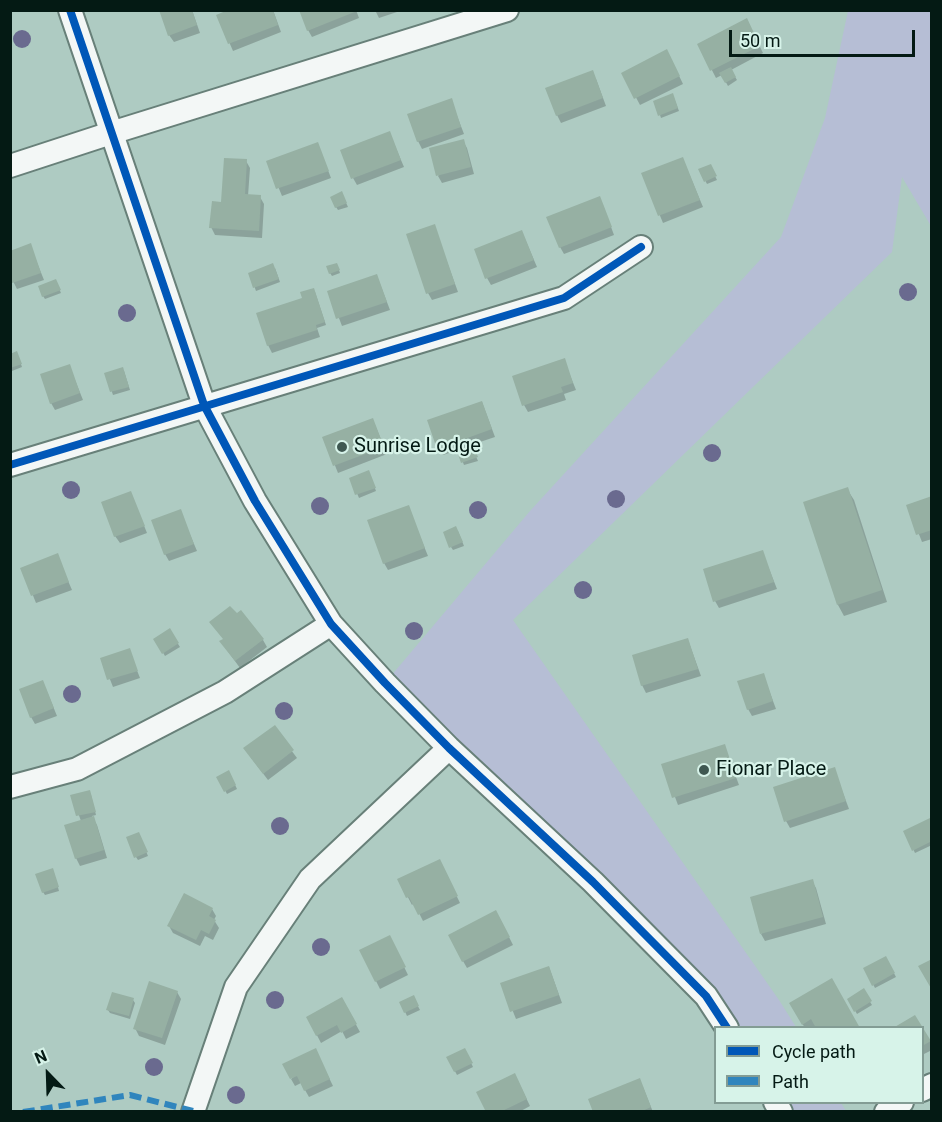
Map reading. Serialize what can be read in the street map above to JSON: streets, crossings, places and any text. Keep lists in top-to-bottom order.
{
  "places": ["Sunrise Lodge", "Fionar Place"],
  "legend": ["Cycle path", "Path"],
  "scale_bar": "50 m",
  "north": "top left"
}
